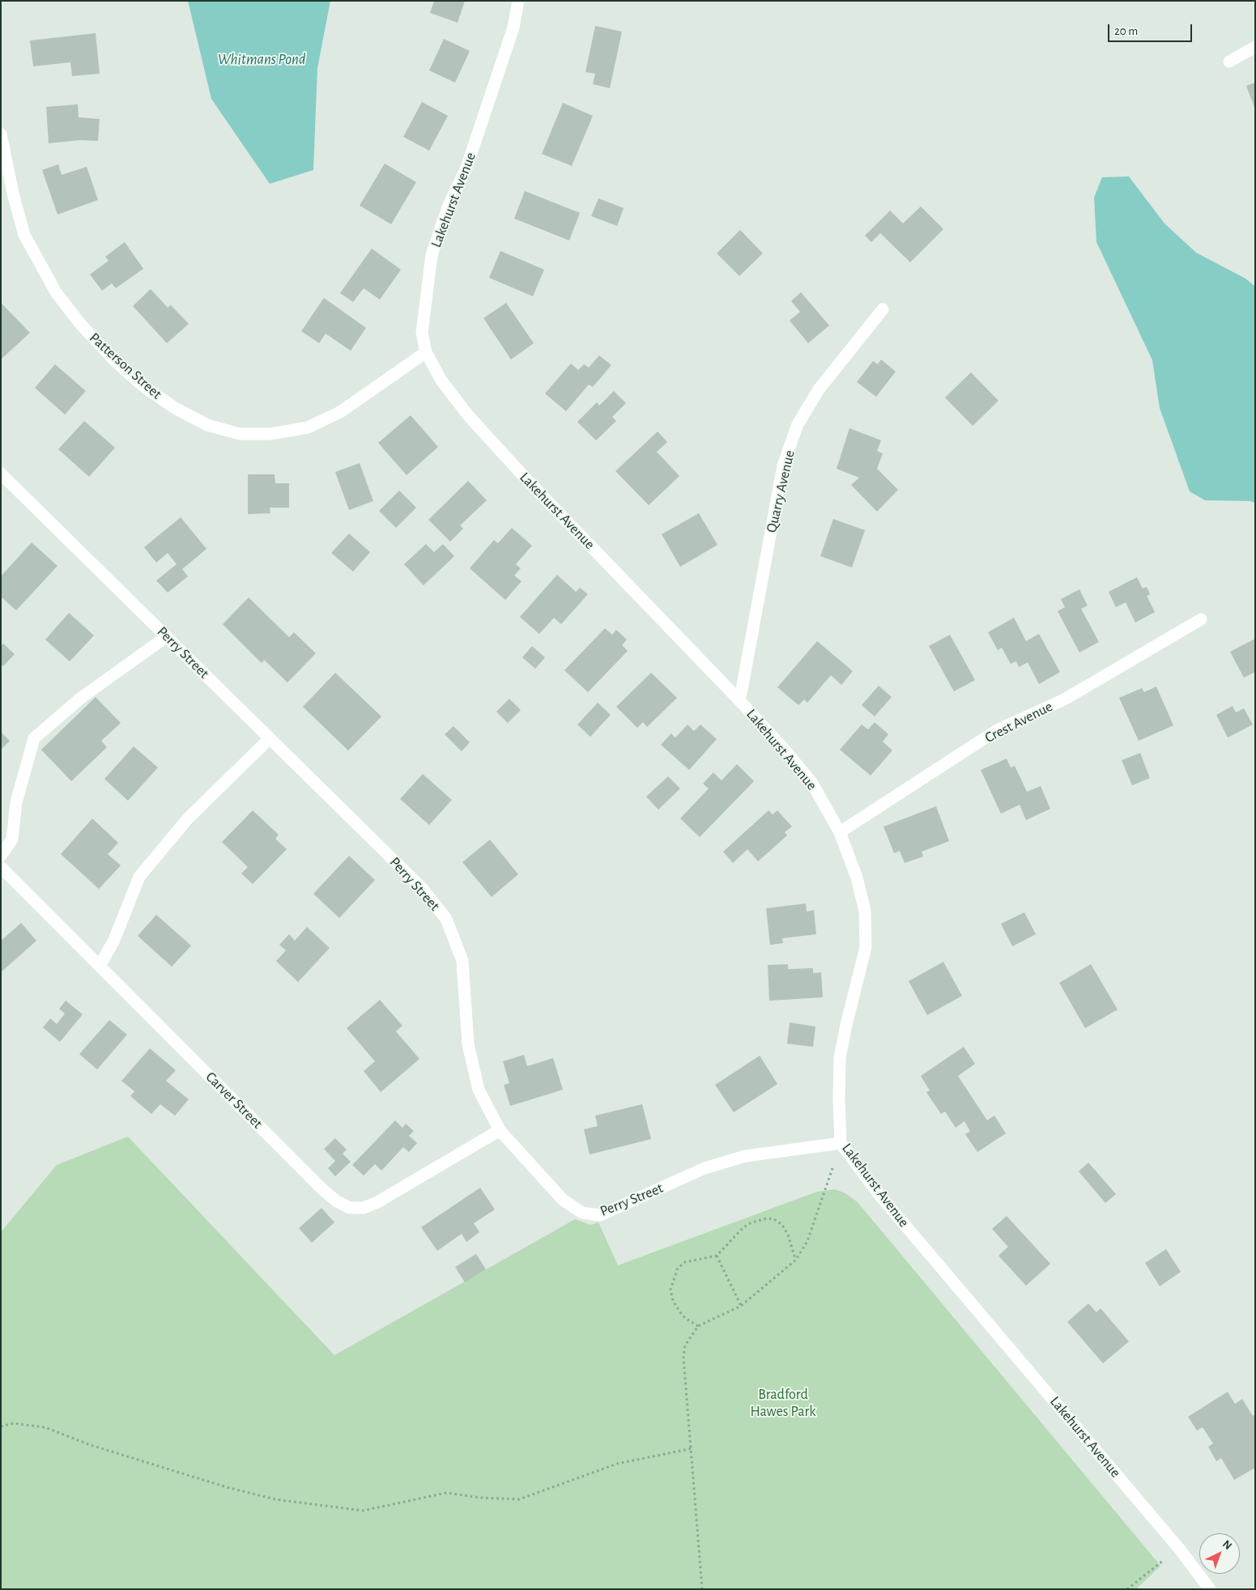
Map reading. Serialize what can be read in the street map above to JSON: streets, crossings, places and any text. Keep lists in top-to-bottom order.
{
  "streets": {
    "street": [
      "Lakehurst Avenue",
      "Patterson Street",
      "Quarry Avenue",
      "Perry Street",
      "Crest Avenue",
      "Carver Street"
    ]
  },
  "crossings": [
    ["Lakehurst Avenue", "Patterson Street"],
    ["Lakehurst Avenue", "Quarry Avenue"],
    ["Lakehurst Avenue", "Perry Street"],
    ["Lakehurst Avenue", "Crest Avenue"],
    ["Perry Street", "Carver Street"]
  ],
  "water": ["Whitmans Pond"],
  "parks": ["Bradford Hawes Park"],
  "scale_bar": "20 m",
  "north": "top right"
}
